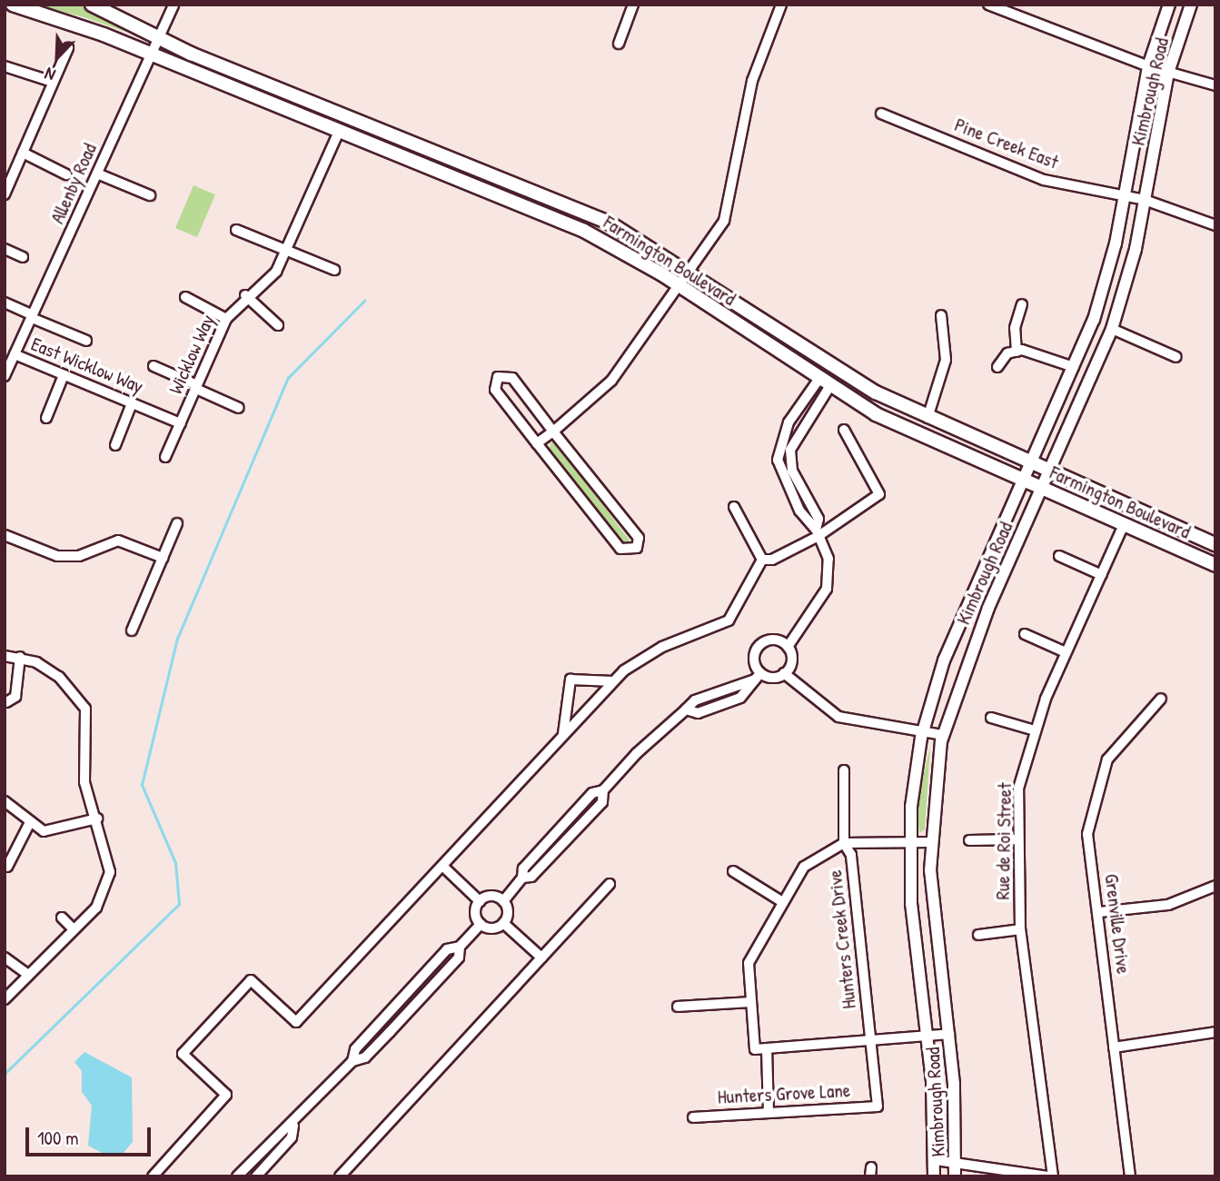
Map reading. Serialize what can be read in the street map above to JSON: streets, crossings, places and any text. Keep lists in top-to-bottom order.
{
  "streets": {
    "main road": ["Farmington Boulevard"],
    "street": [
      "Kimbrough Road",
      "Pine Creek East",
      "Allenby Road",
      "Wicklow Way",
      "East Wicklow Way",
      "Rue de Roi Street",
      "Grenville Drive",
      "Hunters Creek Drive",
      "Hunters Grove Lane"
    ]
  },
  "crossings": [
    ["Kimbrough Road", "Pine Creek East"],
    ["Kimbrough Road", "Farmington Boulevard"],
    ["Allenby Road", "Farmington Boulevard"],
    ["Allenby Road", "East Wicklow Way"],
    ["Farmington Boulevard", "Wicklow Way"],
    ["Farmington Boulevard", "Rue de Roi Street"],
    ["Wicklow Way", "East Wicklow Way"],
    ["Hunters Creek Drive", "Hunters Grove Lane"]
  ],
  "scale_bar": "100 m",
  "north": "bottom left"
}
